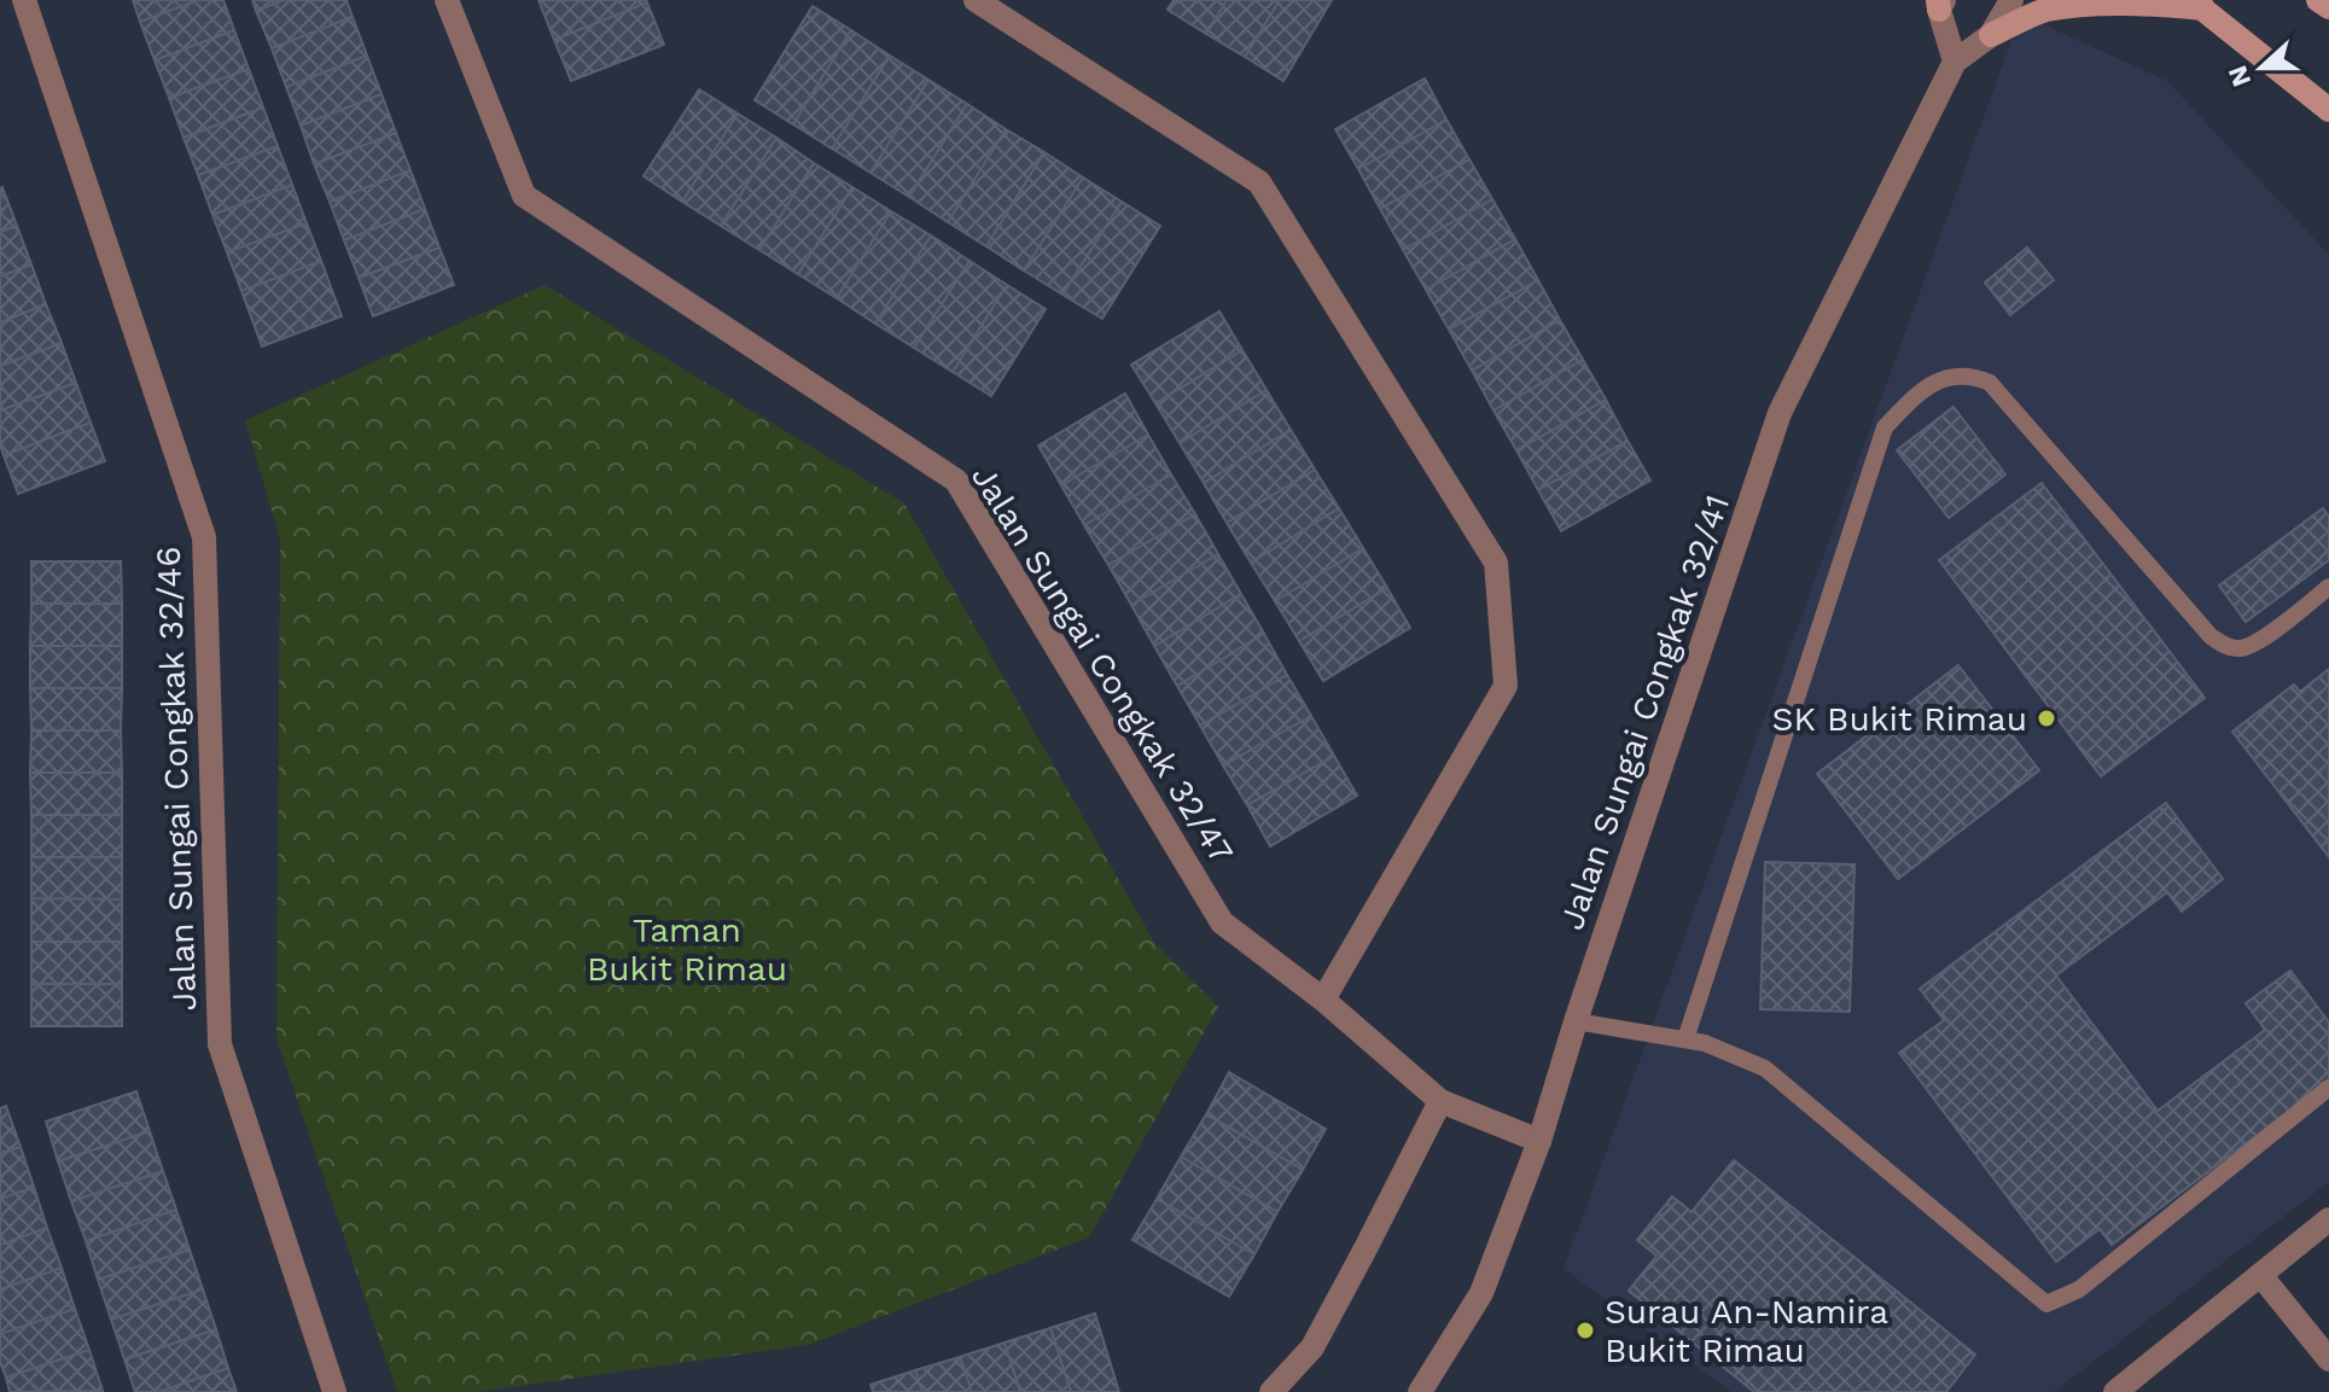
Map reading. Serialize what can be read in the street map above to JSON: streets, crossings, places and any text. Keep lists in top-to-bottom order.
{
  "streets": {
    "street": ["Jalan Sungai Congkak 32/47", "Jalan Sungai Congkak 32/41", "Jalan Sungai Congkak 32/46"]
  },
  "crossings": [
    ["Jalan Sungai Congkak 32/47", "Jalan Sungai Congkak 32/41"]
  ],
  "parks": ["Taman Bukit Rimau"],
  "places": ["SK Bukit Rimau", "Surau An-Namira Bukit Rimau"],
  "north": "left"
}
